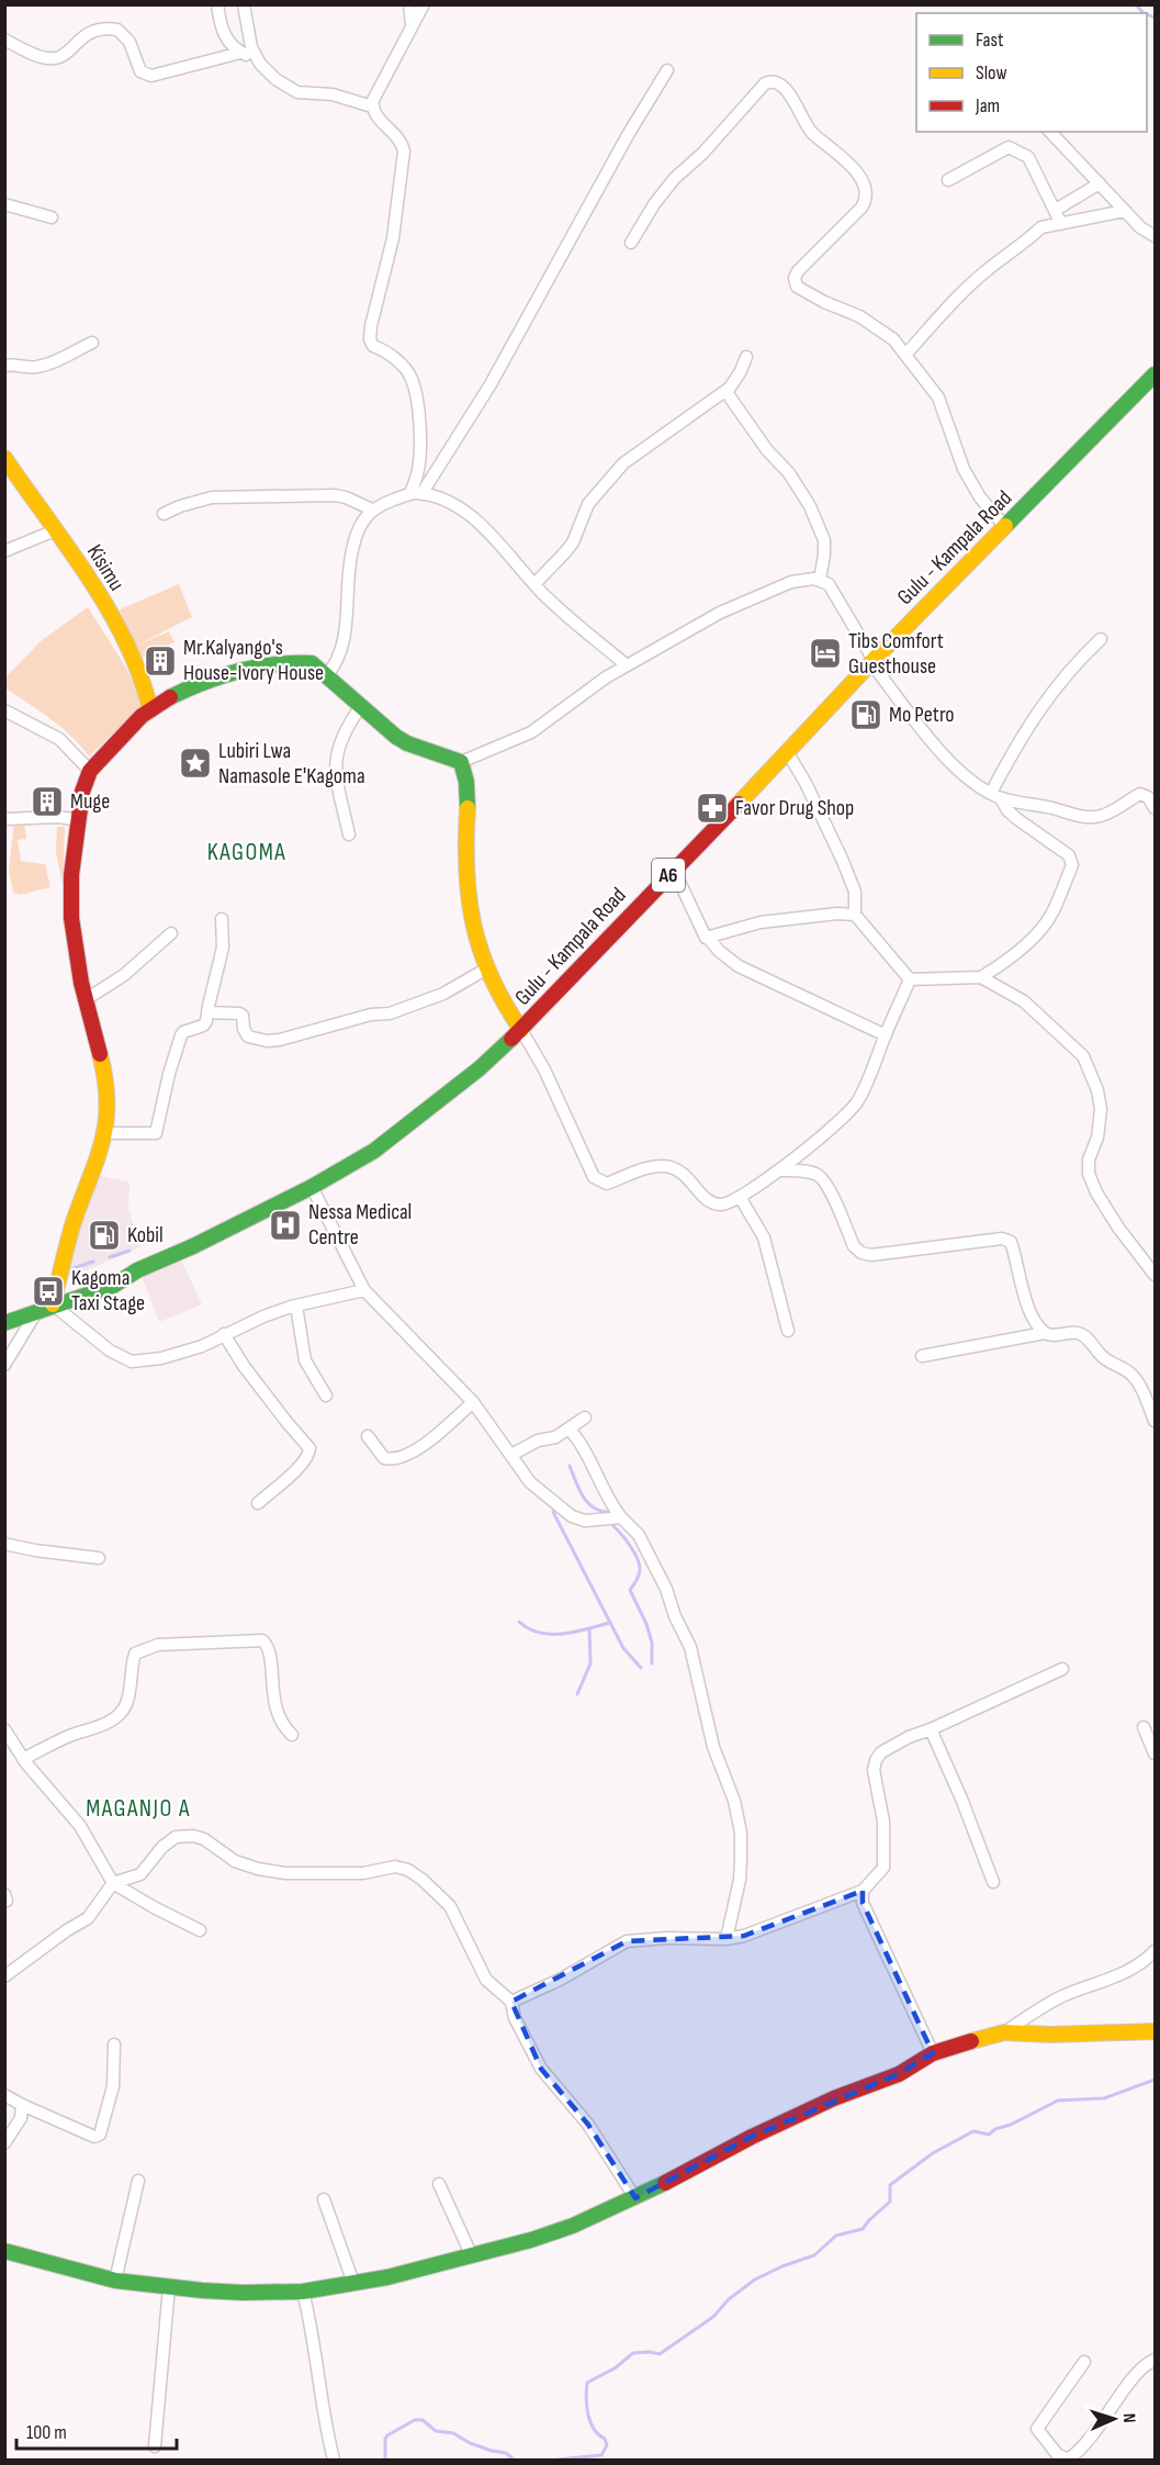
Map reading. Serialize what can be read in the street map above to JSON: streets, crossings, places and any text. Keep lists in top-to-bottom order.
{
  "streets": {
    "street": ["Gulu - Kampala Road", "Kisimu", "A6"]
  },
  "districts": ["KAGOMA", "MAGANJO A"],
  "places": {
    "hotel": ["Tibs Comfort Guesthouse"],
    "building": ["Mr.Kalyango's House-Ivory House", "Muge"],
    "fuel station": ["Mo Petro", "Kobil"],
    "place": ["Lubiri Lwa Namasole E'Kagoma"],
    "pharmacy": ["Favor Drug Shop"],
    "hospital": ["Nessa Medical Centre"],
    "bus stop": ["Kagoma Taxi Stage"]
  },
  "legend": ["Fast", "Slow", "Jam"],
  "scale_bar": "100 m",
  "north": "right"
}
